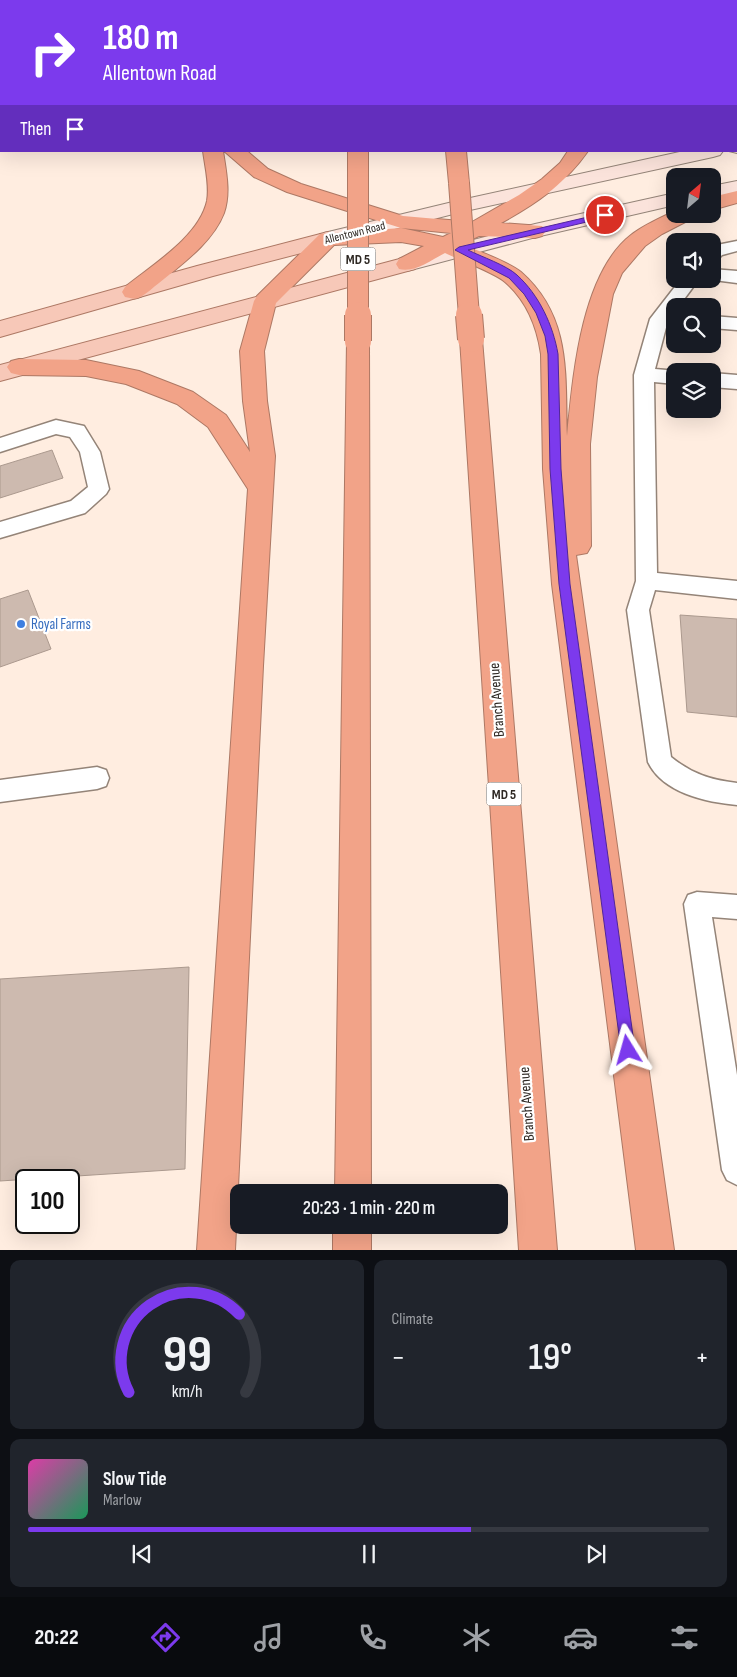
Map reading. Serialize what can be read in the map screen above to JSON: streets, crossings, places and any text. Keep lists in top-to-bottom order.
{
  "streets": {
    "highway": ["MD 5", "Branch Avenue"],
    "main road": ["Allentown Road"]
  },
  "places": ["Royal Farms"],
  "north": "top right",
  "page": {
    "turn": ["180 m", "Allentown Road"],
    "then": "Then",
    "limit": "100",
    "trip": "20:23 · 1 min · 220 m",
    "tile": "Climate",
    "heat": ["−", "19°", "+"],
    "song": ["Slow Tide", "Marlow"],
    "tabs": "20:22",
    "gauge": ["99", "km/h"]
  }
}
